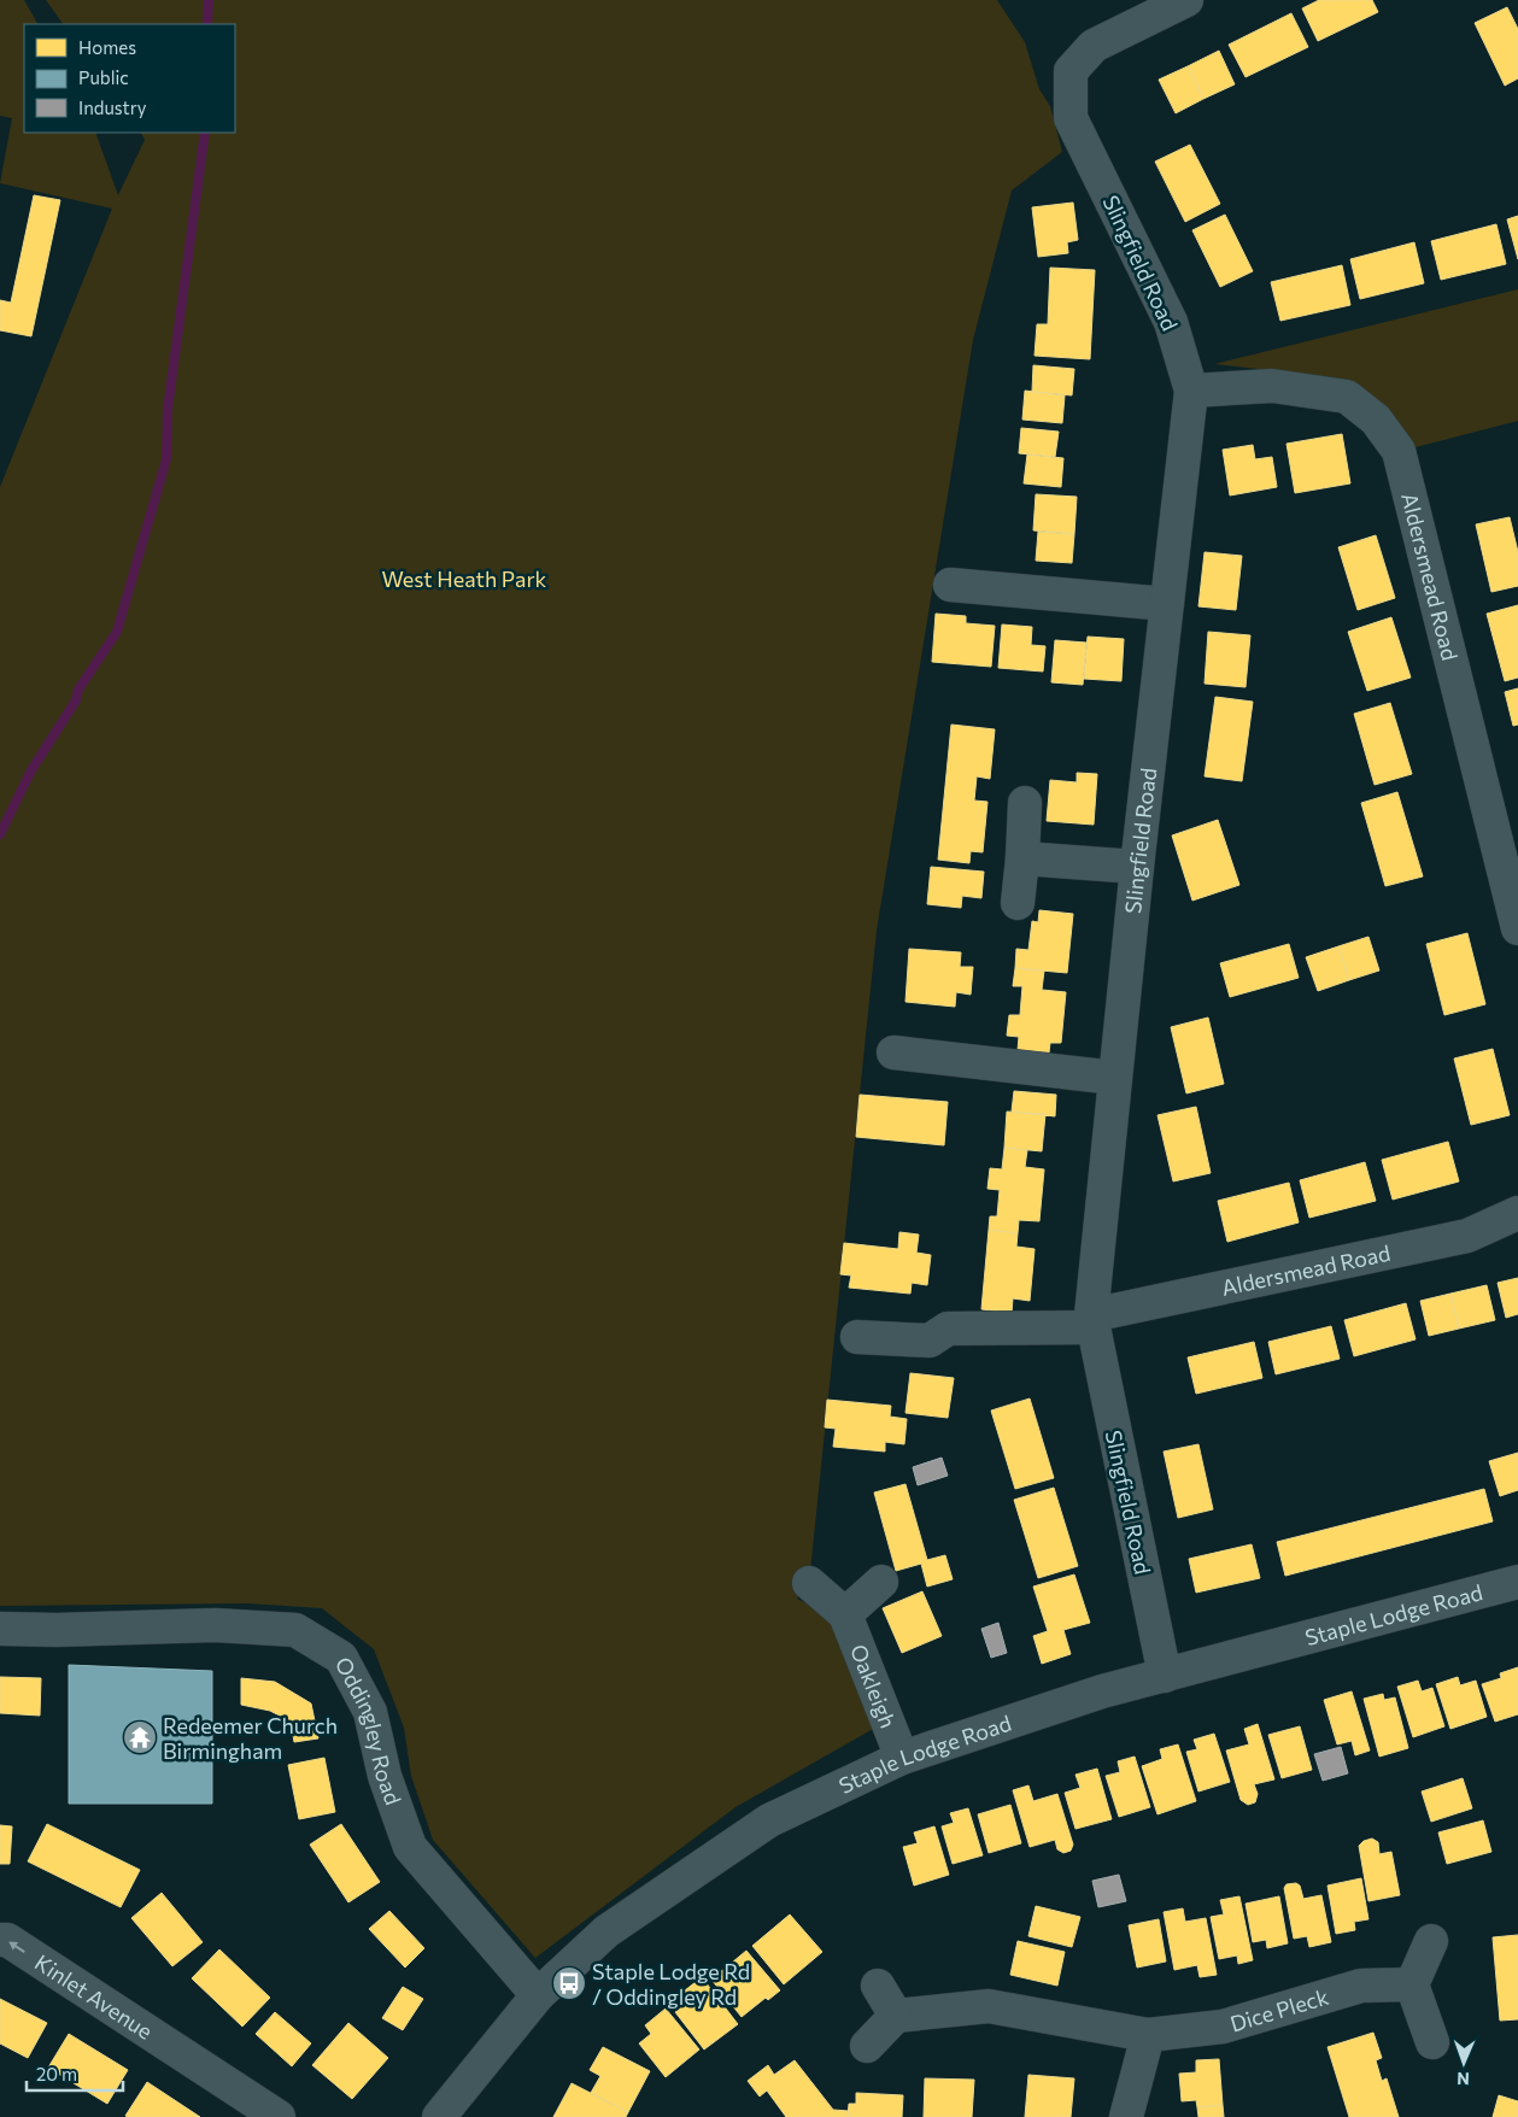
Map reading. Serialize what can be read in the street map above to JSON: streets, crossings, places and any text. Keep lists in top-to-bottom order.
{
  "streets": {
    "street": [
      "Slingfield Road",
      "Aldersmead Road",
      "Staple Lodge Road",
      "Oakleigh",
      "Oddingley Road",
      "Kinlet Avenue",
      "Dice Pleck"
    ]
  },
  "crossings": [
    ["Slingfield Road", "Aldersmead Road"],
    ["Slingfield Road", "Staple Lodge Road"],
    ["Staple Lodge Road", "Oakleigh"],
    ["Staple Lodge Road", "Oddingley Road"]
  ],
  "one_way": ["Kinlet Avenue"],
  "parks": ["West Heath Park"],
  "places": {
    "temple": ["Redeemer Church Birmingham"],
    "bus stop": ["Staple Lodge Rd / Oddingley Rd"]
  },
  "legend": ["Homes", "Public", "Industry"],
  "scale_bar": "20 m",
  "north": "bottom"
}
